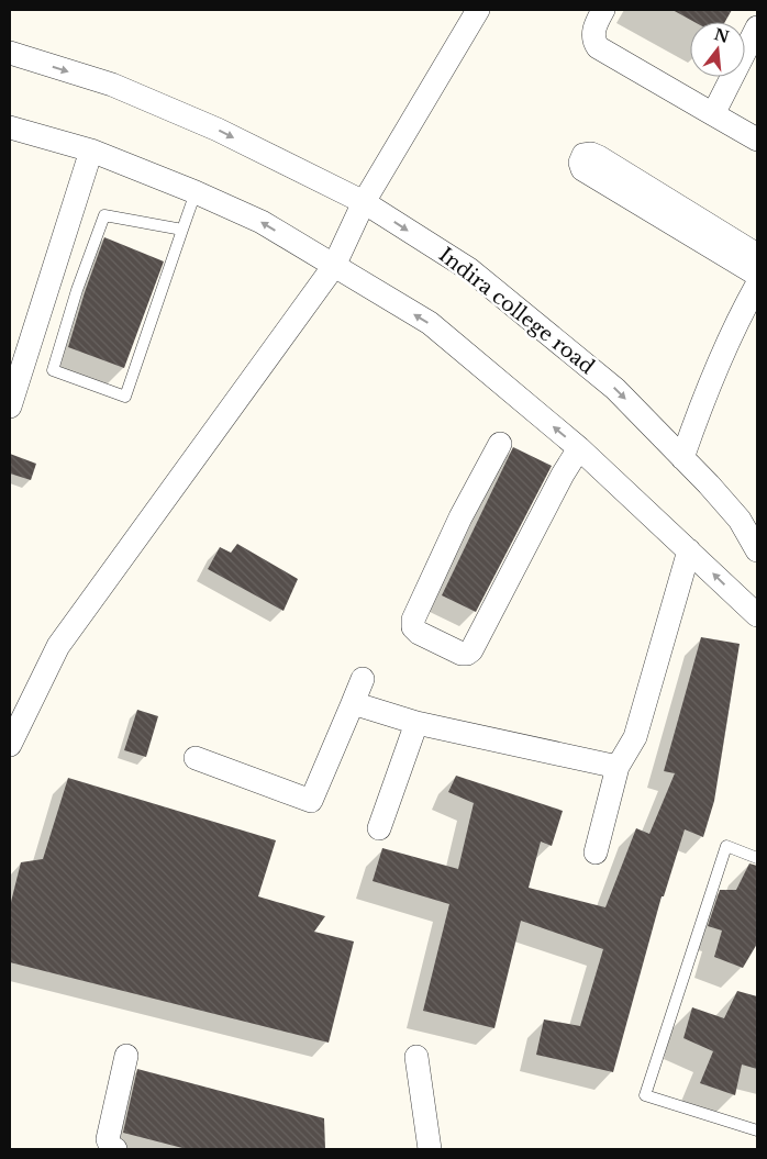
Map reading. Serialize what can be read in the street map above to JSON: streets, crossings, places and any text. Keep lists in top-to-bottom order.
{
  "streets": {
    "street": ["Indira college road"]
  },
  "north": "top"
}
